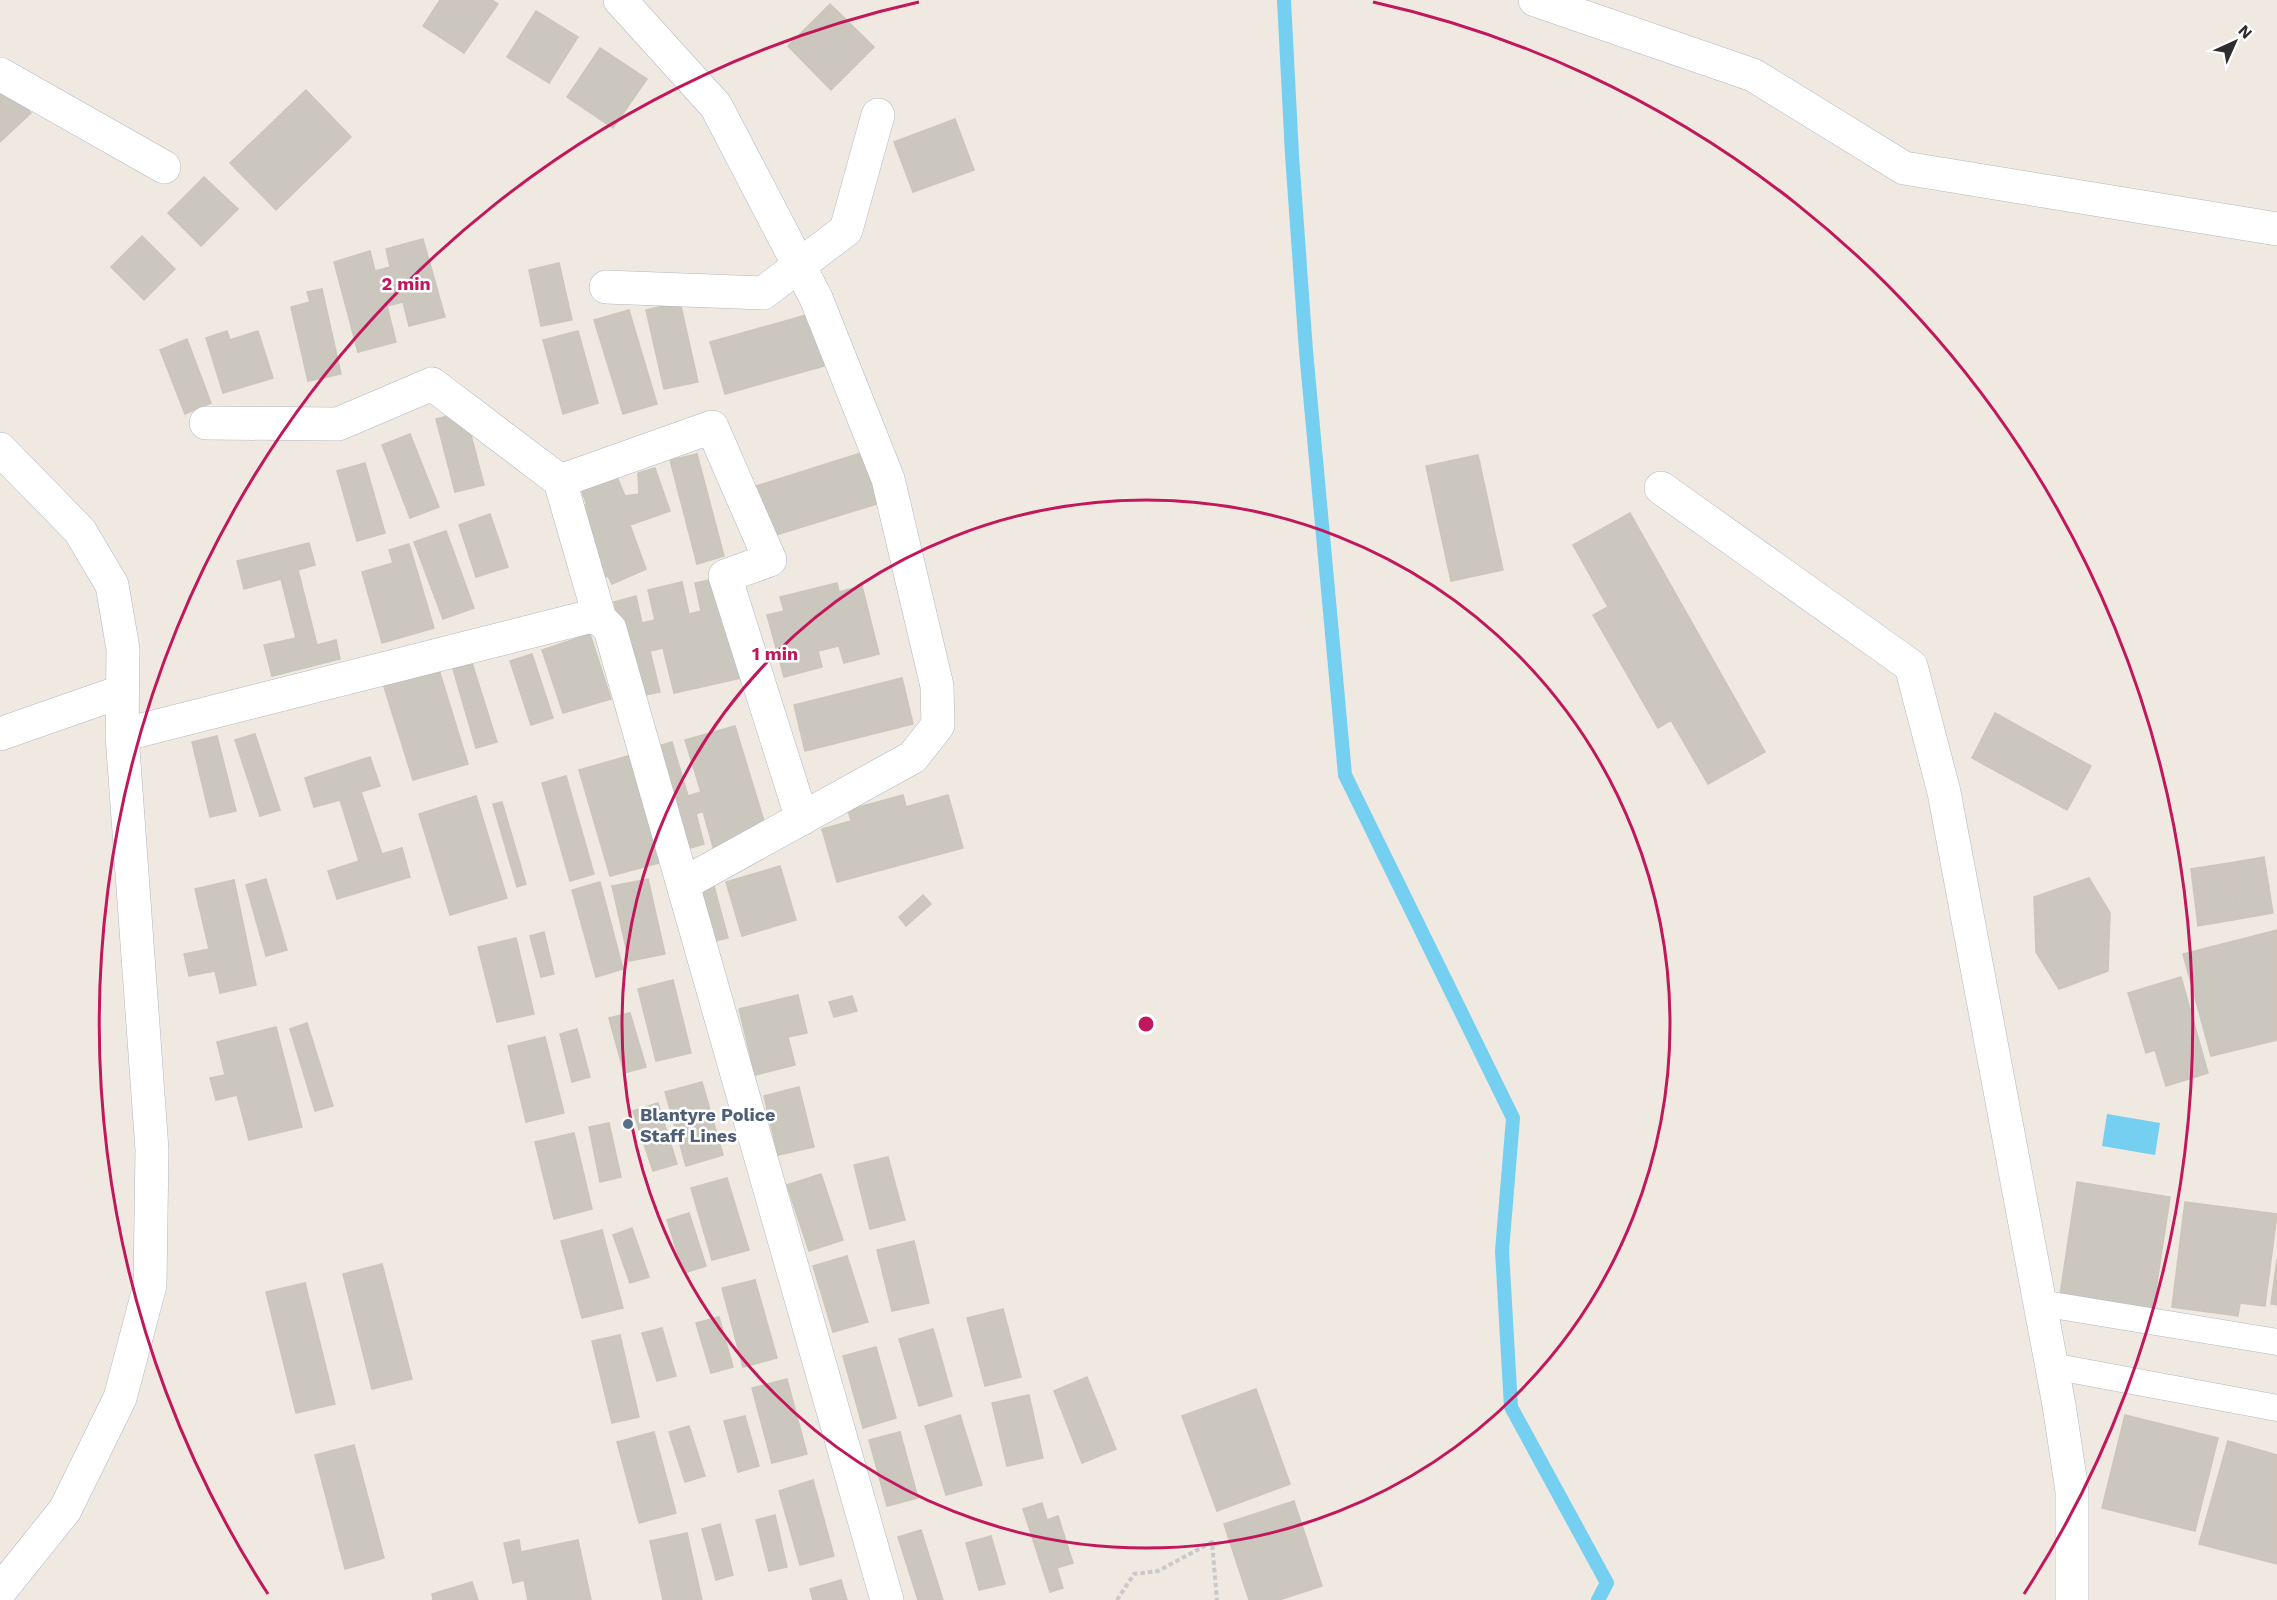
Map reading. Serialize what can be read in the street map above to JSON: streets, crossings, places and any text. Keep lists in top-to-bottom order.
{
  "places": ["Blantyre Police Staff Lines"],
  "north": "top right",
  "rings": ["2 min", "1 min"]
}
